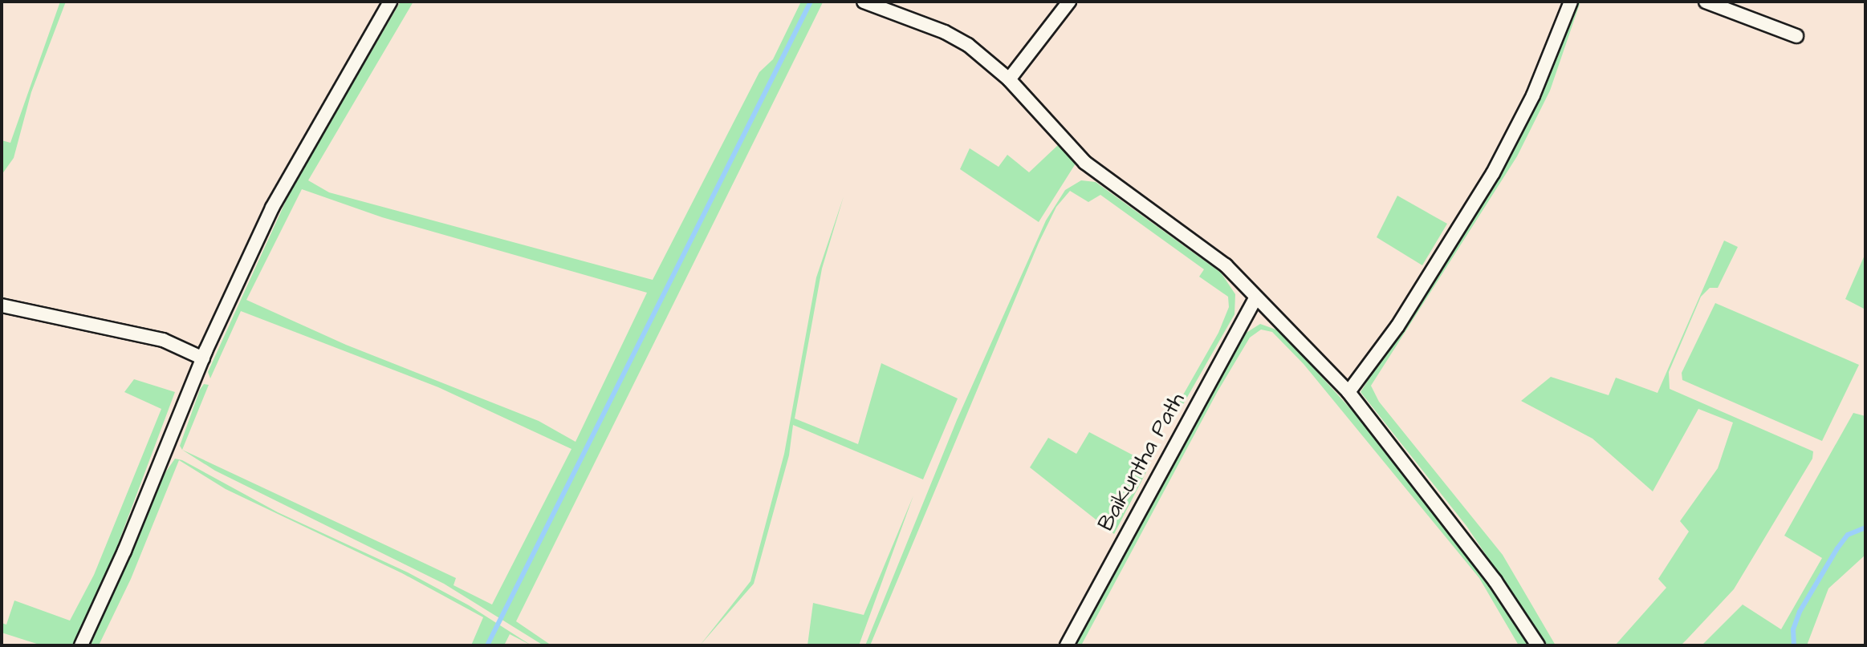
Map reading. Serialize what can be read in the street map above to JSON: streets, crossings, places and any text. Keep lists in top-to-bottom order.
{
  "streets": {
    "street": ["Baikuntha Path"]
  }
}
